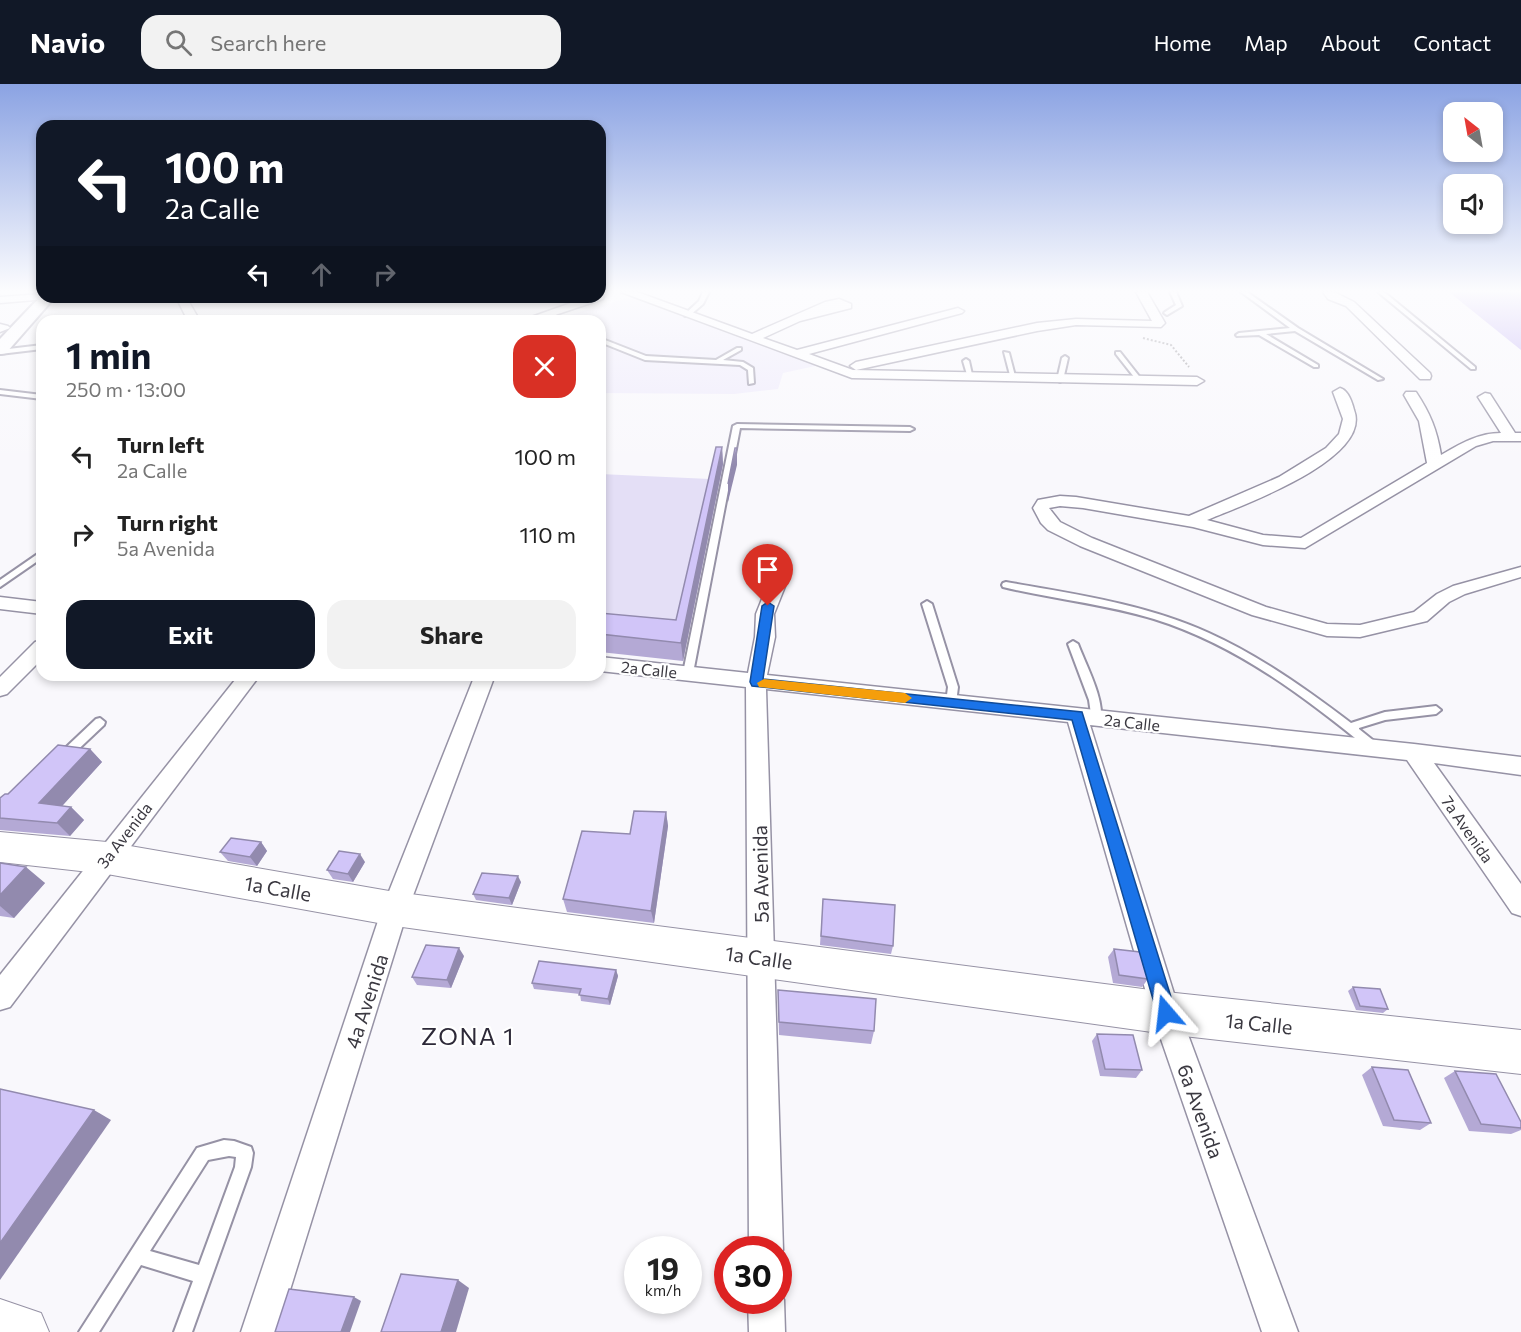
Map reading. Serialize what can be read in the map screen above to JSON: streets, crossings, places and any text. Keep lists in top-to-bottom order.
{
  "streets": {
    "main road": ["1a Calle"],
    "street": [
      "2a Calle",
      "7a Avenida",
      "3a Avenida",
      "5a Avenida",
      "4a Avenida",
      "6a Avenida"
    ]
  },
  "crossings": [
    ["2a Calle", "7a Avenida"],
    ["2a Calle", "5a Avenida"],
    ["2a Calle", "6a Avenida"],
    ["3a Avenida", "1a Calle"],
    ["5a Avenida", "1a Calle"],
    ["1a Calle", "4a Avenida"],
    ["1a Calle", "6a Avenida"]
  ],
  "districts": ["ZONA 1"],
  "north": "top left",
  "page": {
    "header": "Navio",
    "search": "Search here",
    "nav": [
      "Home",
      "Map",
      "About",
      "Contact"
    ],
    "turn": ["100 m", "2a Calle"],
    "heading": ["1 min", "250 m · 13:00"],
    "list": [
      {
        "name": "Turn left",
        "note": "2a Calle",
        "value": "100 m"
      },
      {
        "name": "Turn right",
        "note": "5a Avenida",
        "value": "110 m"
      }
    ],
    "buttons": ["Exit", "Share"],
    "speed": "19 km/h",
    "limit": "30"
  }
}
